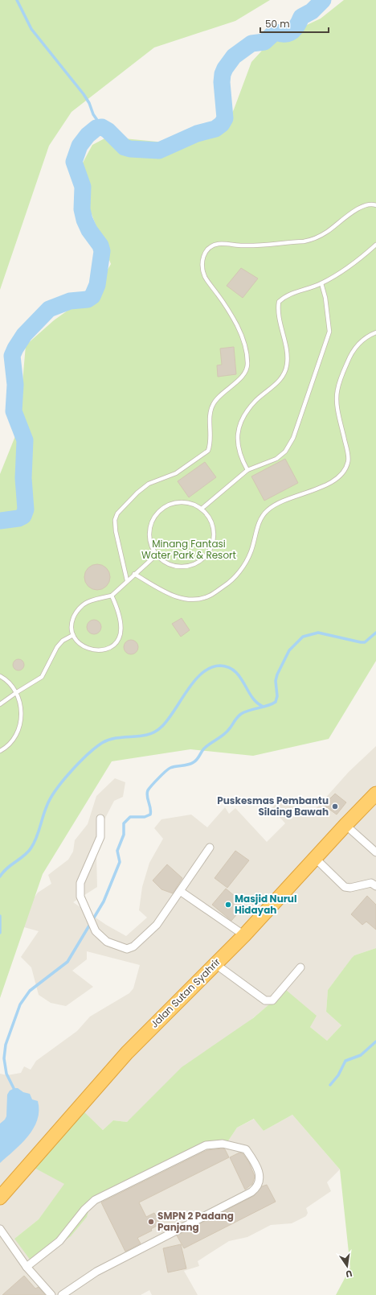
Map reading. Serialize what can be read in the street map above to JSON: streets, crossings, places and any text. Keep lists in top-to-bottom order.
{
  "streets": {
    "highway": ["Jalan Sutan Syahrir"]
  },
  "parks": ["Minang Fantasi Water Park & Resort"],
  "places": ["Puskesmas Pembantu Silaing Bawah", "Masjid Nurul Hidayah", "SMPN 2 Padang Panjang"],
  "scale_bar": "50 m",
  "north": "bottom"
}
